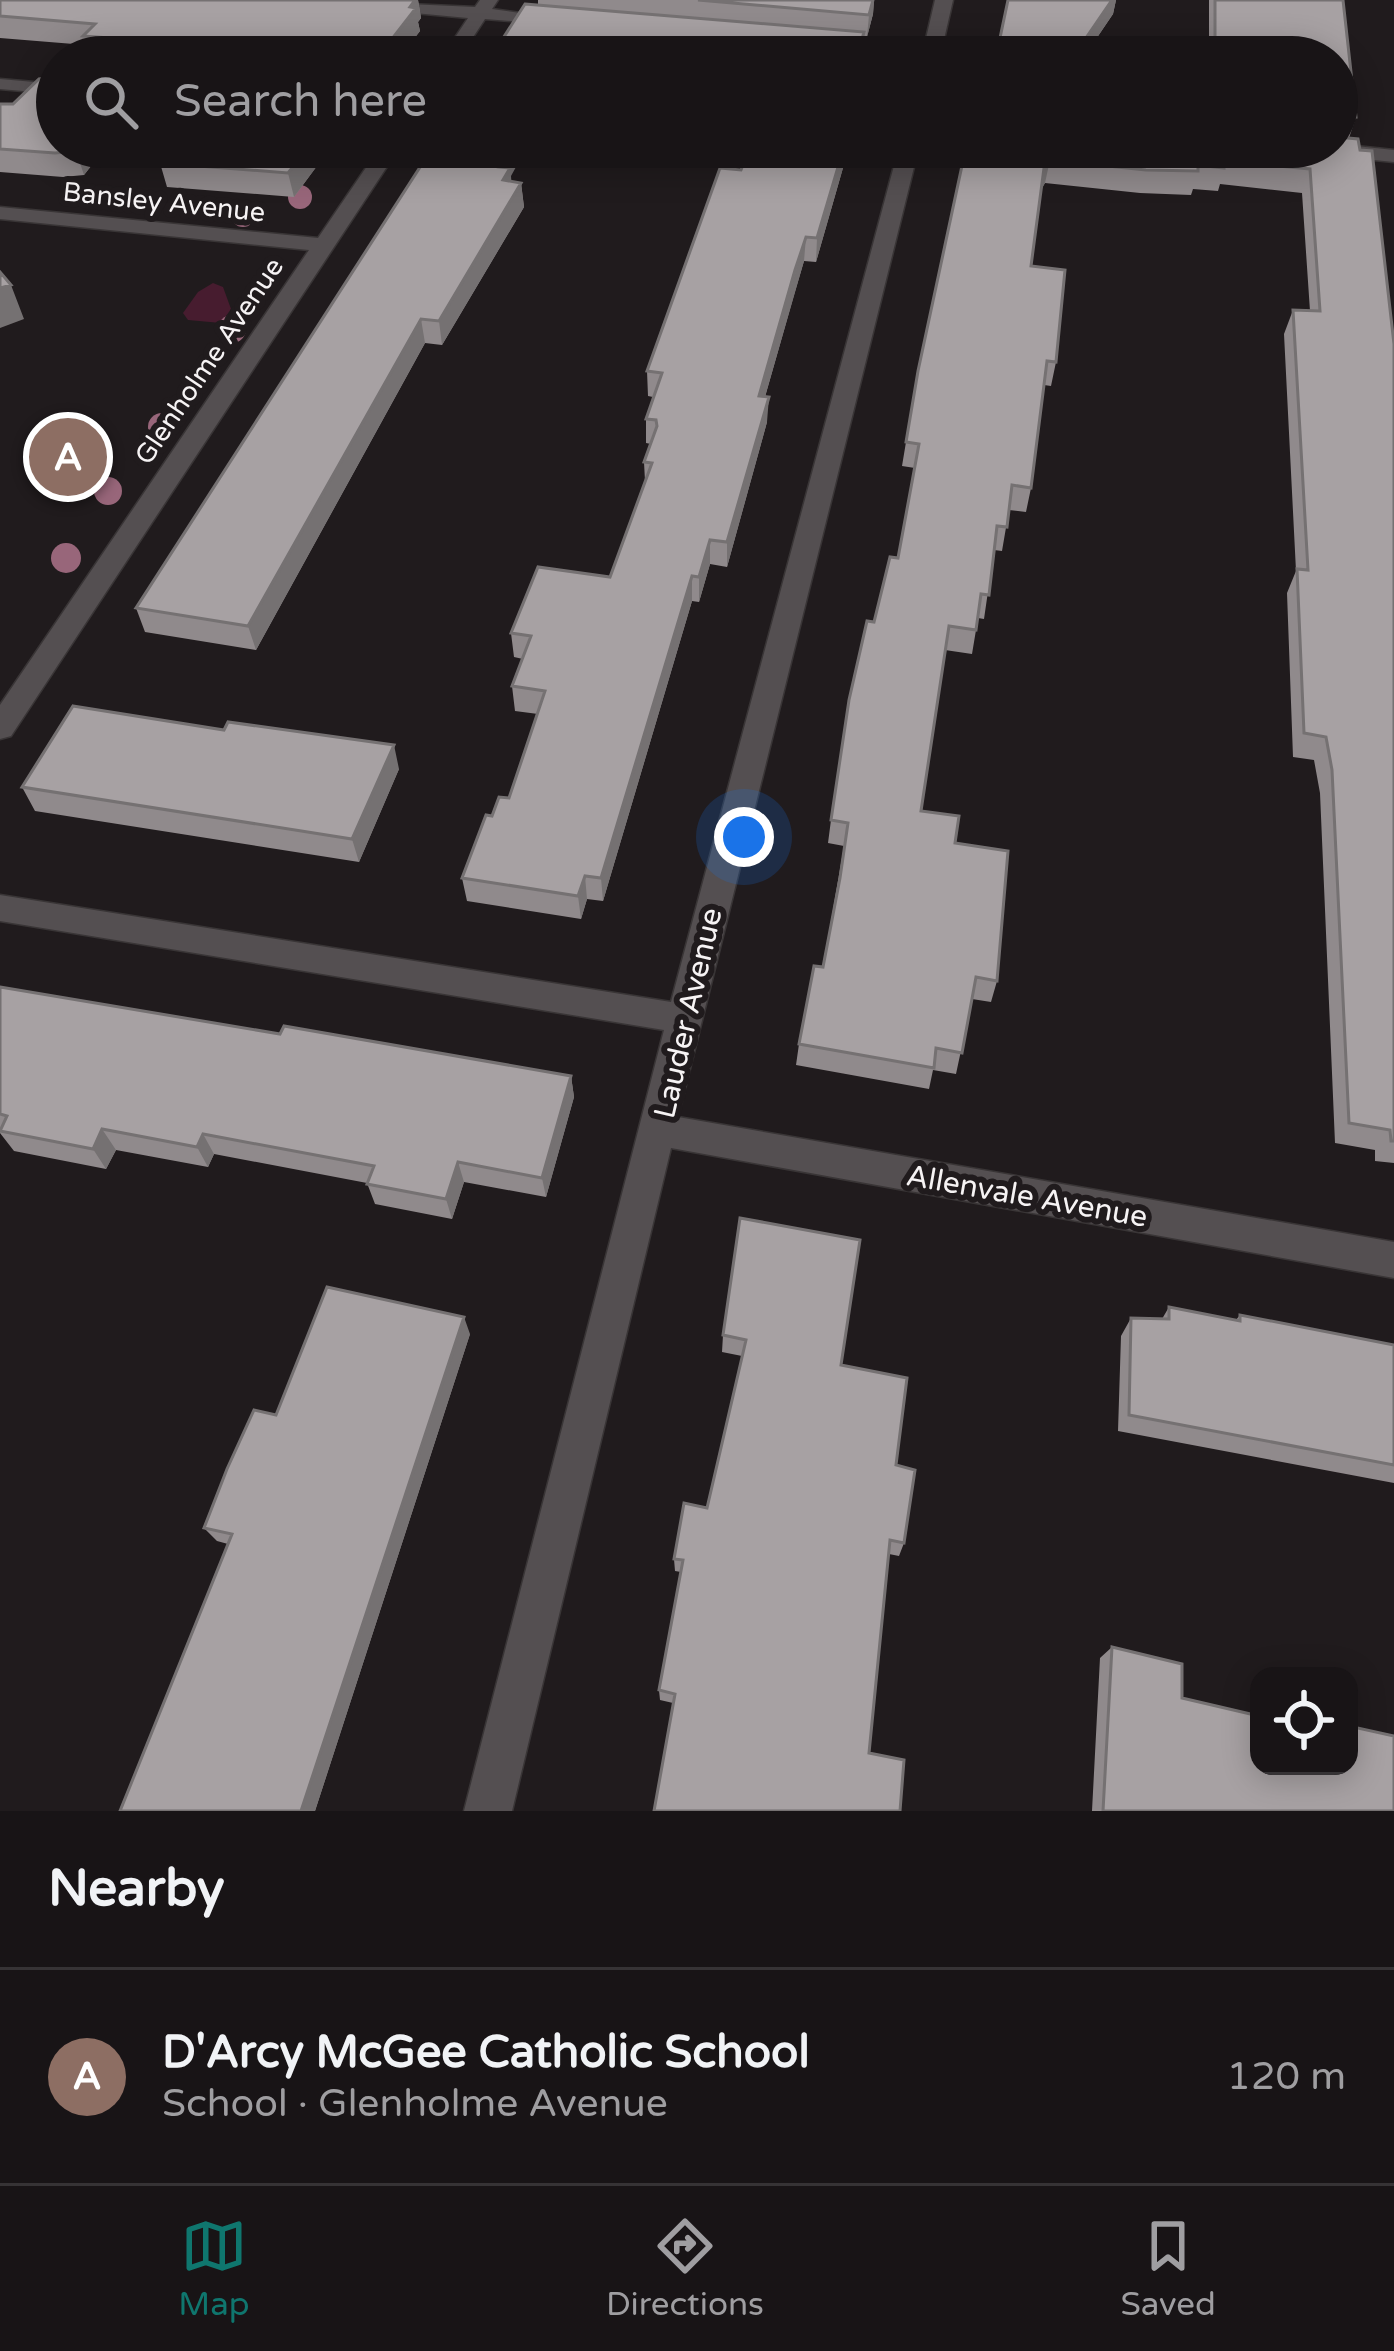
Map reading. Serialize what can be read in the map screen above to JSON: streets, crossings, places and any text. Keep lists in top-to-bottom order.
{
  "streets": {
    "street": [
      "Bansley Avenue",
      "Glenholme Avenue",
      "Lauder Avenue",
      "Allenvale Avenue"
    ]
  },
  "crossings": [
    ["Bansley Avenue", "Glenholme Avenue"],
    ["Lauder Avenue", "Allenvale Avenue"]
  ],
  "page": {
    "search": "Search here",
    "pins": "A",
    "heading": "Nearby",
    "list": [
      {
        "mark": "A",
        "name": "D'Arcy McGee Catholic School",
        "note": "School · Glenholme Avenue",
        "value": "120 m"
      }
    ],
    "nav": ["Map", "Directions", "Saved"]
  }
}
